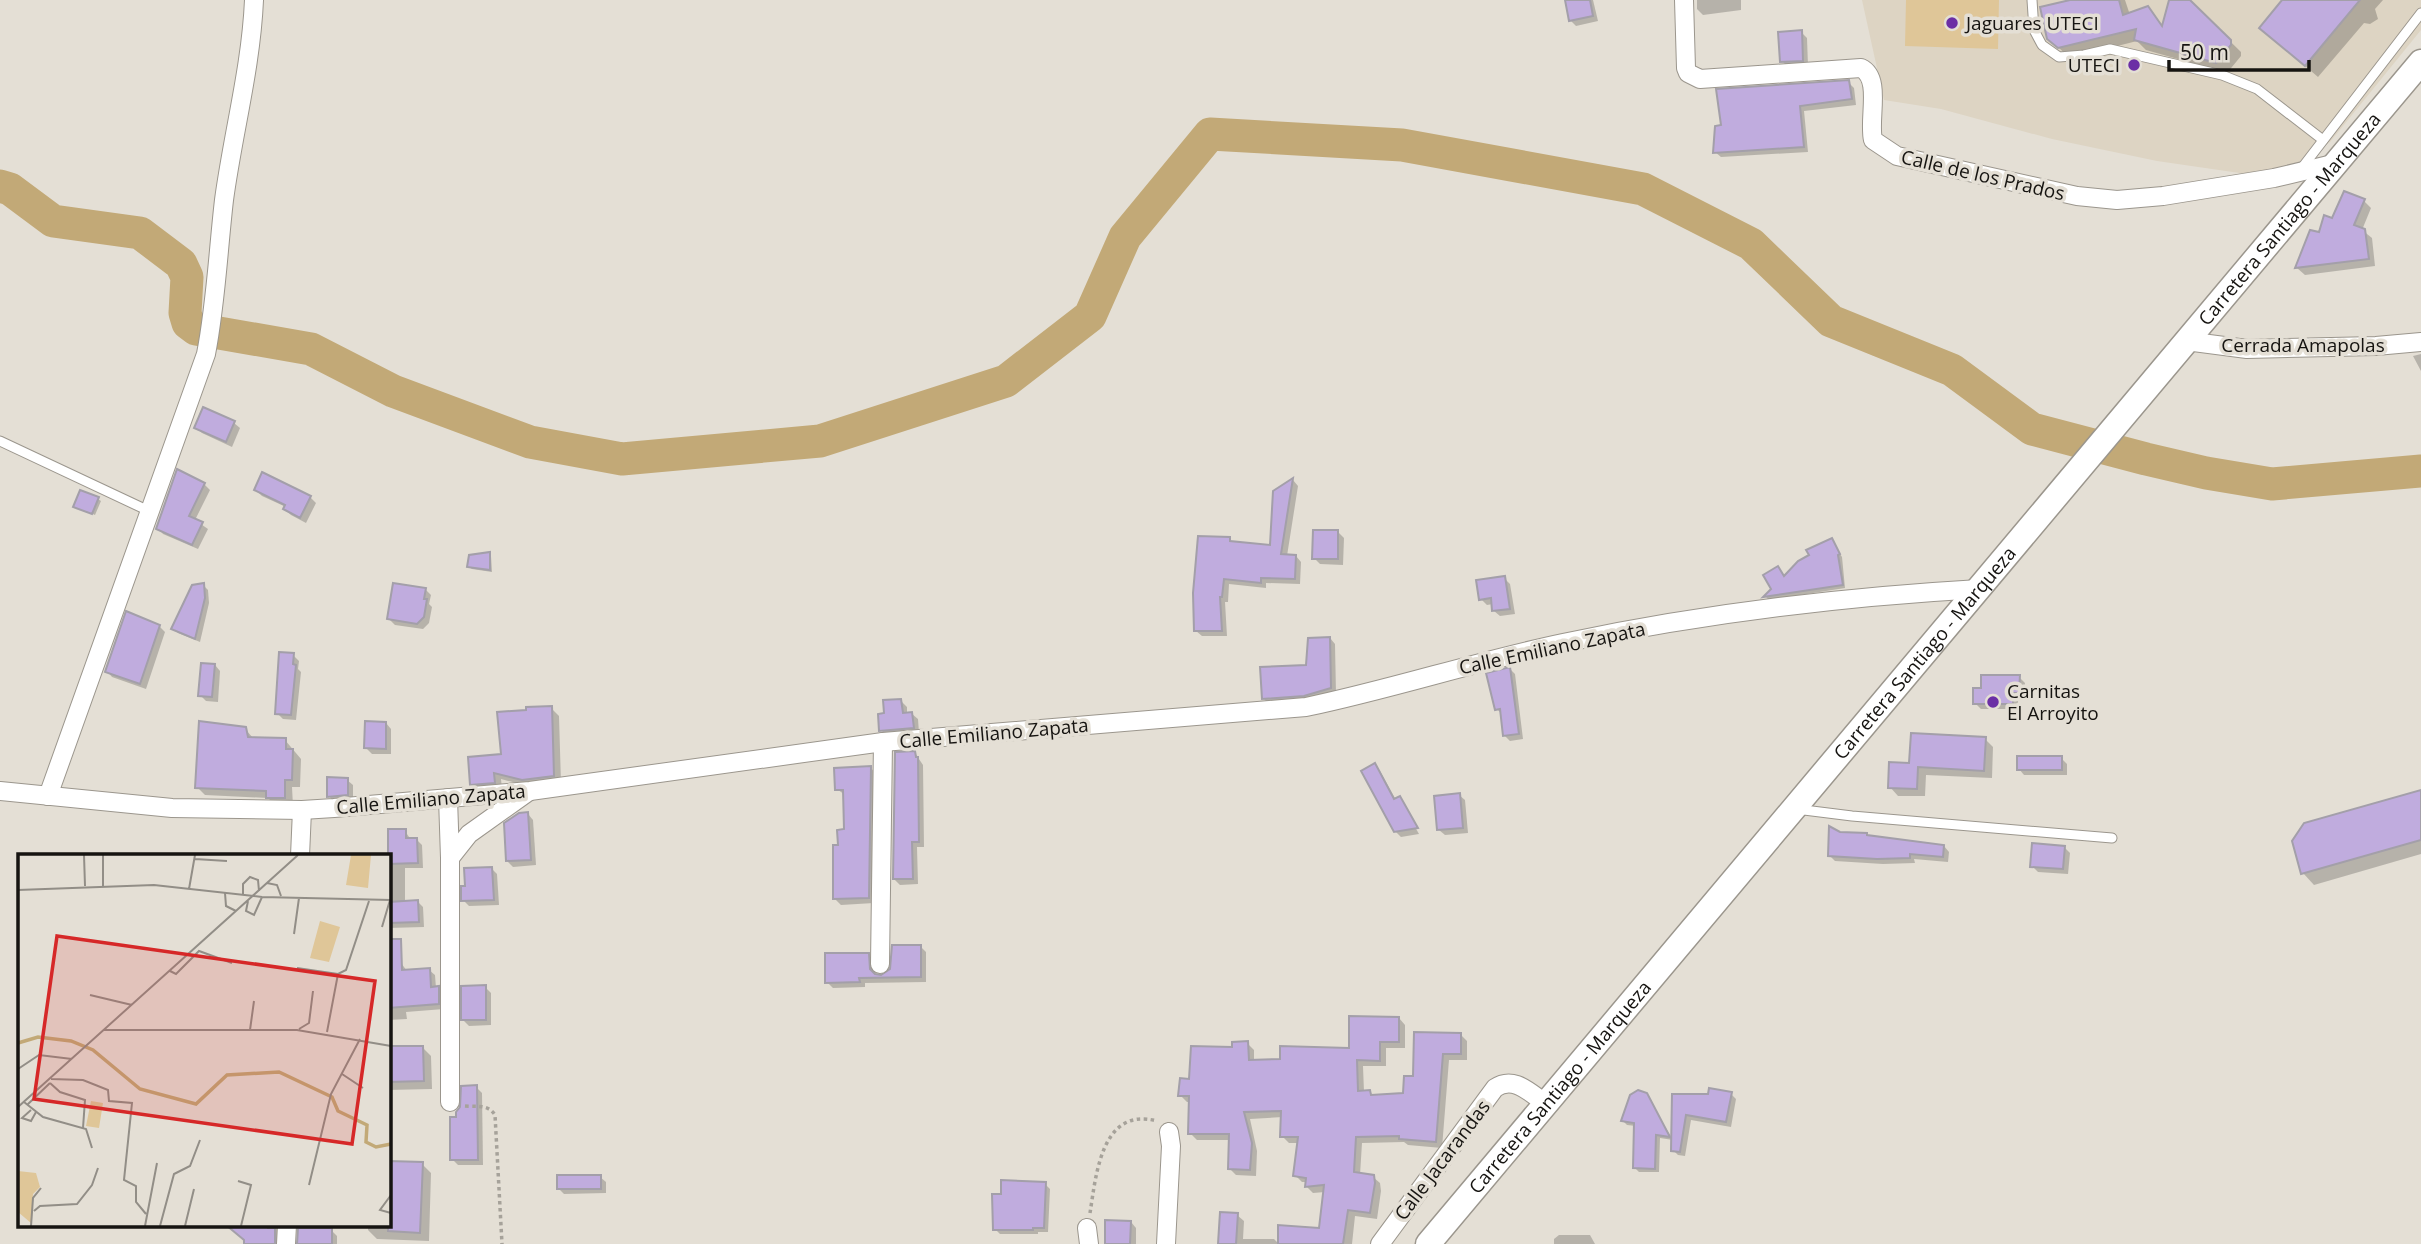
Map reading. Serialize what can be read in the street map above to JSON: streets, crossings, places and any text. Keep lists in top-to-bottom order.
{
  "streets": {
    "main road": ["Carretera Santiago - Marqueza"],
    "street": [
      "Calle de los Prados",
      "Cerrada Amapolas",
      "Calle Emiliano Zapata",
      "Calle Jacarandas"
    ]
  },
  "crossings": [
    ["Calle de los Prados", "Carretera Santiago - Marqueza"],
    ["Carretera Santiago - Marqueza", "Cerrada Amapolas"],
    ["Carretera Santiago - Marqueza", "Calle Emiliano Zapata"],
    ["Carretera Santiago - Marqueza", "Calle Jacarandas"]
  ],
  "places": ["Jaguares UTECI", "UTECI", "Carnitas El Arroyito"],
  "scale_bar": "50 m"
}
